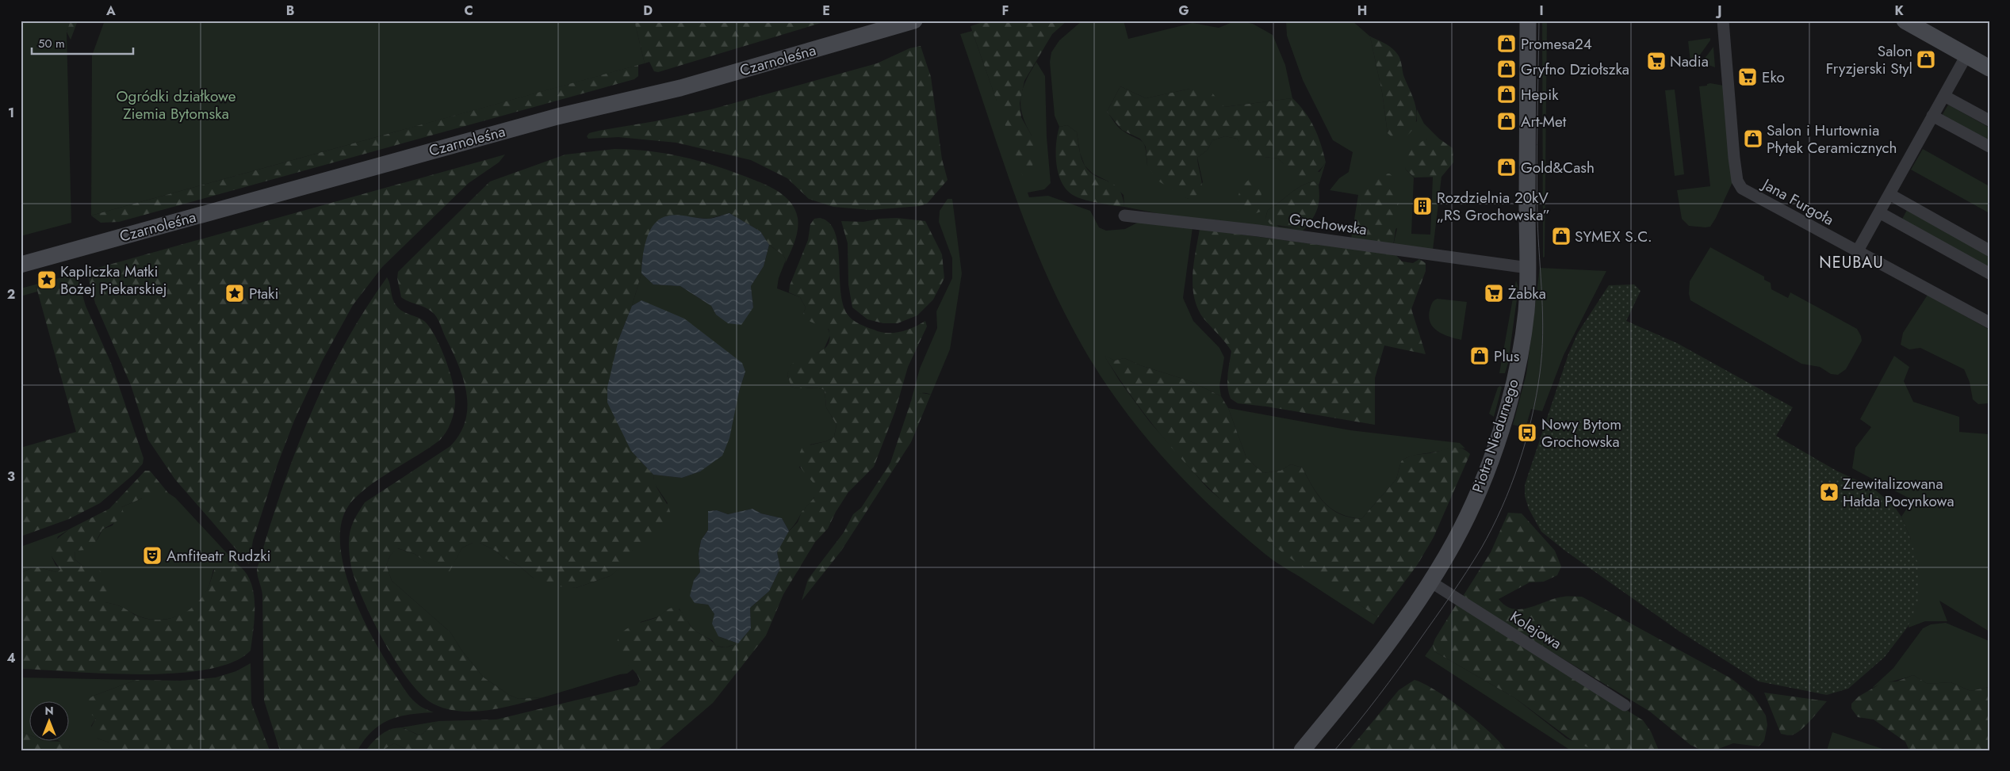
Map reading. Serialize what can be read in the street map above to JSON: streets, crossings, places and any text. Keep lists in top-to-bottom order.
{
  "streets": {
    "street": [
      "Czarnoleśna",
      "Jana Furgoła",
      "Grochowska",
      "Piotra Niedurnego",
      "Kolejowa"
    ]
  },
  "crossings": [
    ["Grochowska", "Piotra Niedurnego"],
    ["Piotra Niedurnego", "Kolejowa"]
  ],
  "districts": ["NEUBAU"],
  "parks": ["Ogródki działkowe Ziemia Bytomska"],
  "places": {
    "shop": [
      "Promesa24",
      "Salon Fryzjerski Styl",
      "Gryfno Dziołszka",
      "Hepik",
      "Art-Met",
      "Salon i Hurtownia Płytek Ceramicznych",
      "Gold&Cash",
      "SYMEX S.C.",
      "Plus"
    ],
    "supermarket": ["Nadia", "Eko", "Żabka"],
    "building": ["Rozdzielnia 20kV „RS Grochowska”"],
    "place": ["Kapliczka Matki Bożej Piekarskiej", "Ptaki", "Zrewitalizowana Hałda Pocynkowa"],
    "bus stop": ["Nowy Bytom Grochowska"],
    "theatre": ["Amfiteatr Rudzki"]
  },
  "scale_bar": "50 m",
  "north": "top",
  "grid": {
    "columns": [
      "A",
      "B",
      "C",
      "D",
      "E",
      "F",
      "G",
      "H",
      "I",
      "J",
      "K"
    ],
    "rows": [
      "1",
      "2",
      "3",
      "4"
    ]
  }
}
